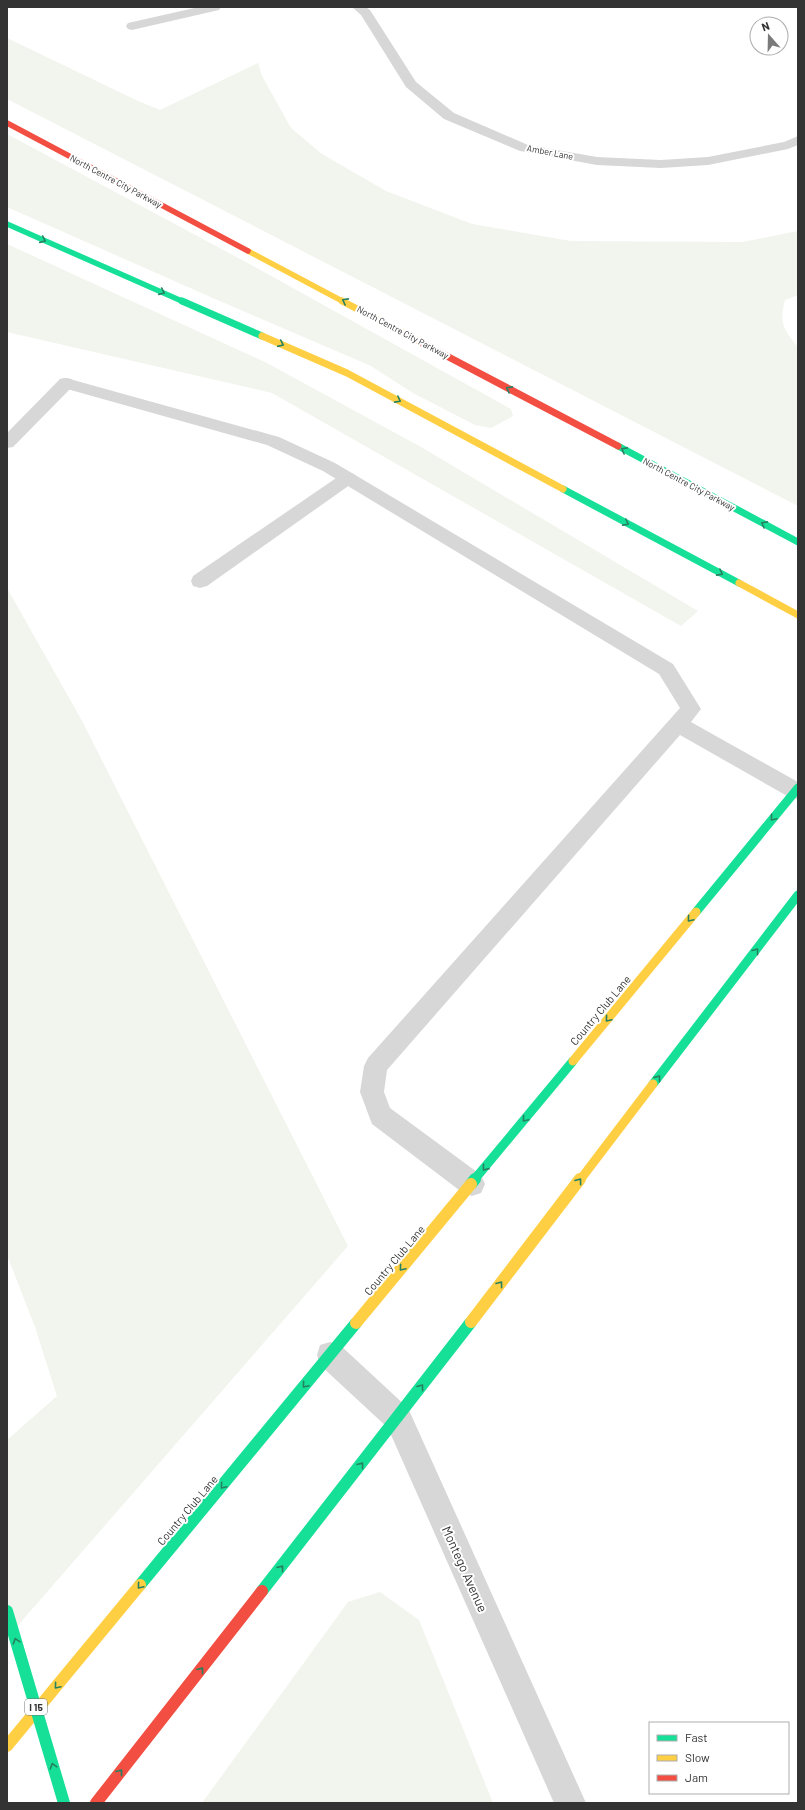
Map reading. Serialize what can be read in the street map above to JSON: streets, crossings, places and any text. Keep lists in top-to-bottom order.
{
  "streets": {
    "main road": ["North Centre City Parkway", "Country Club Lane", "I 15"],
    "street": ["Amber Lane", "Montego Avenue"]
  },
  "crossings": [
    ["Country Club Lane", "Montego Avenue"]
  ],
  "one_way": ["Country Club Lane"],
  "legend": ["Fast", "Slow", "Jam"],
  "north": "top"
}
